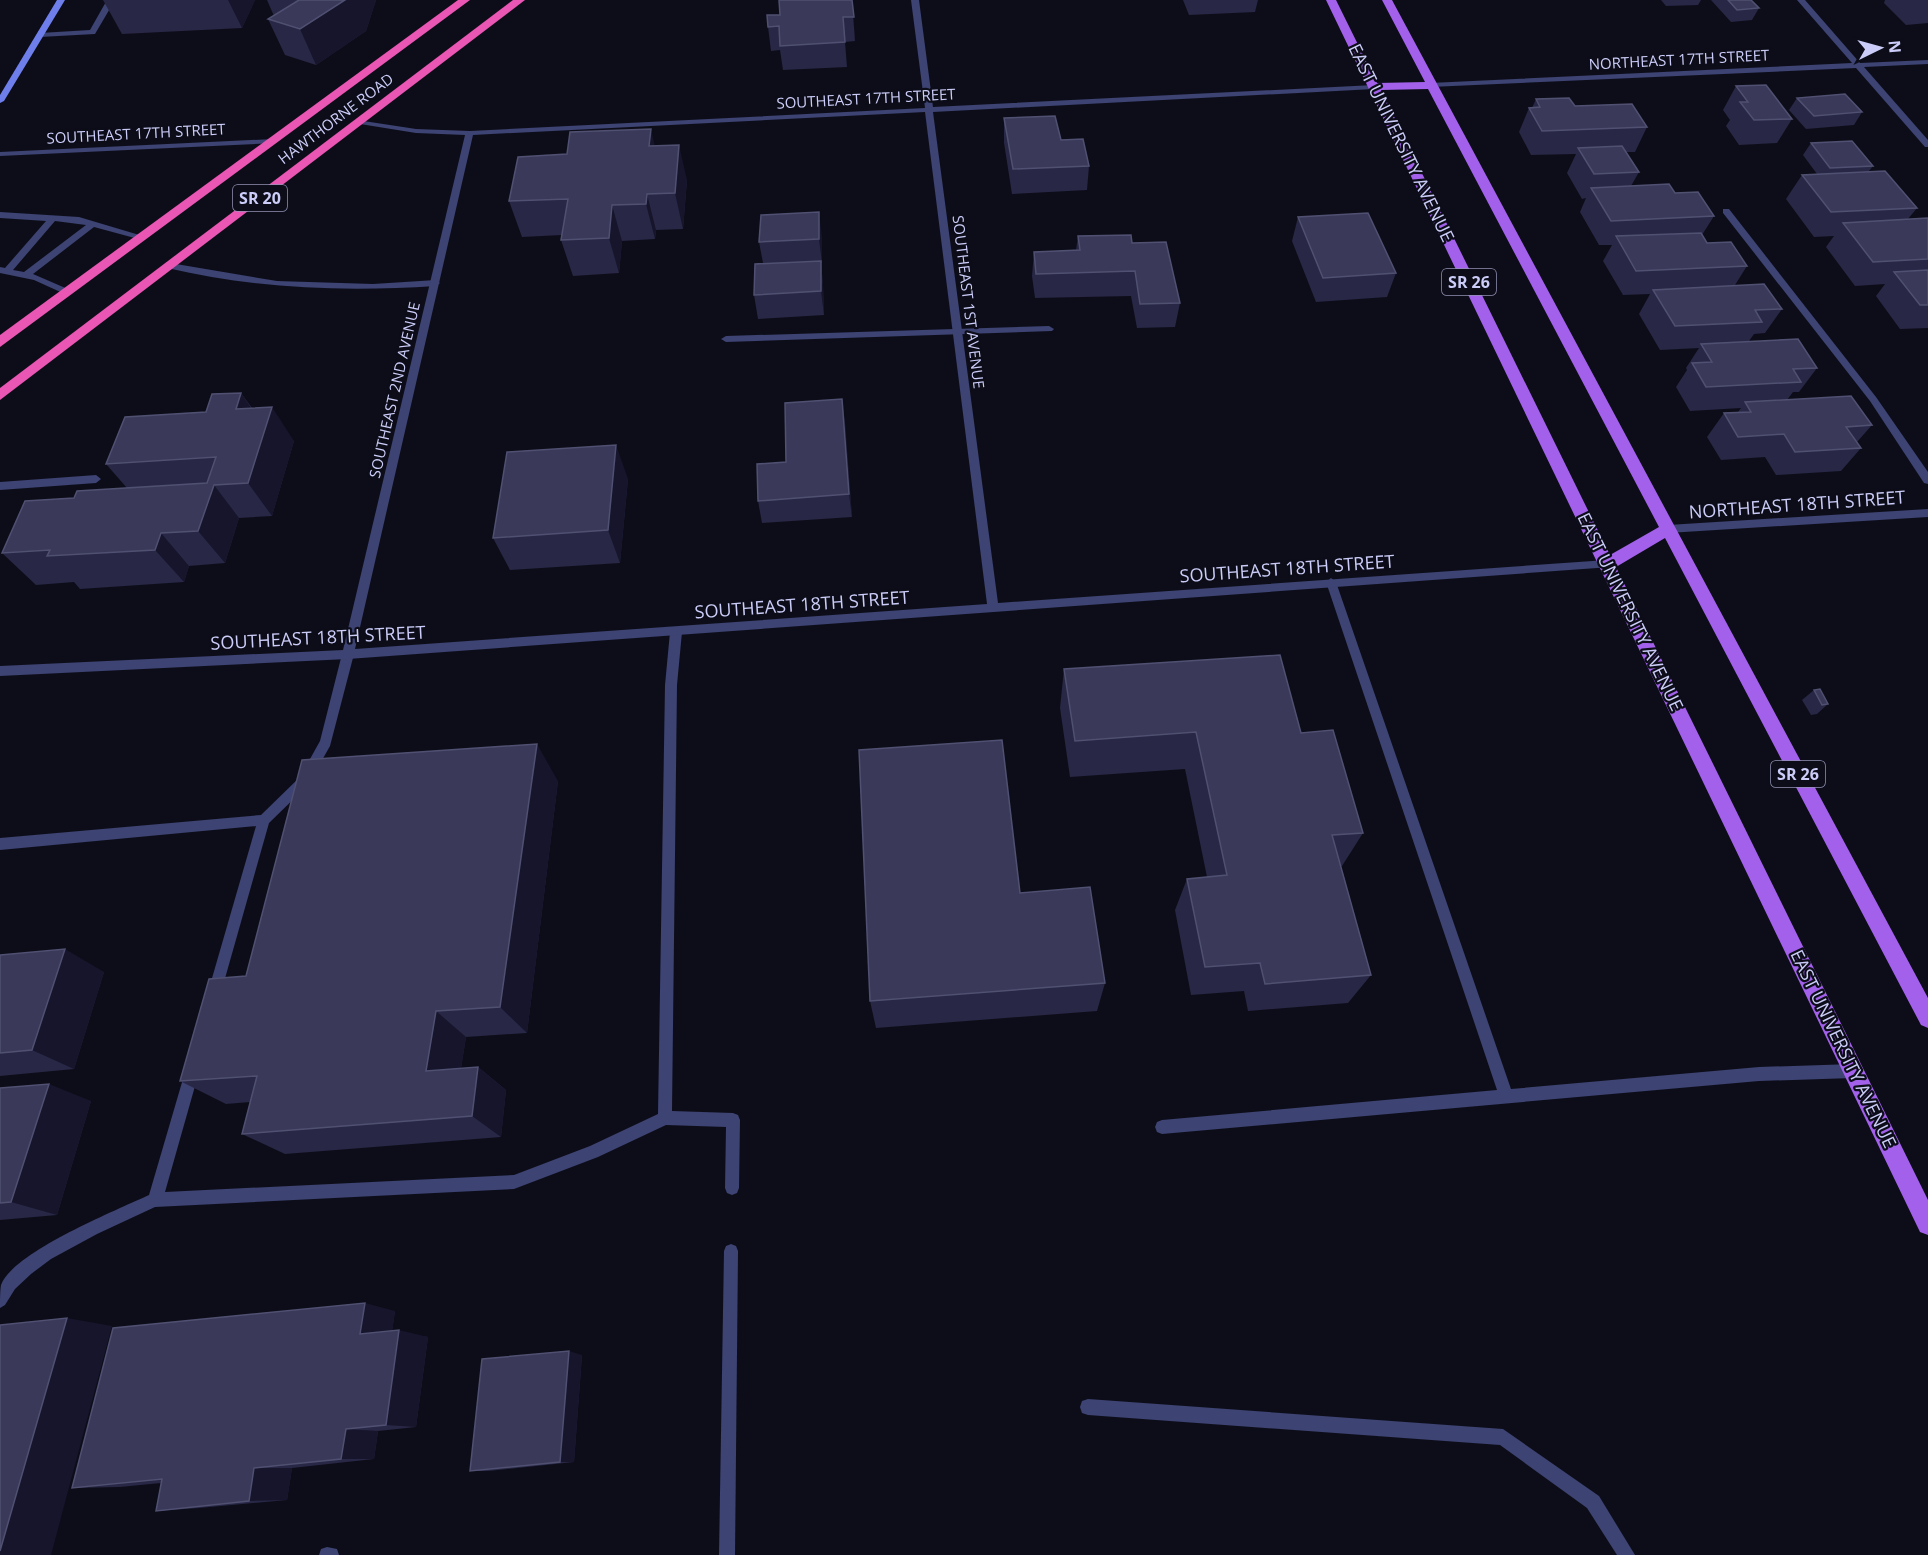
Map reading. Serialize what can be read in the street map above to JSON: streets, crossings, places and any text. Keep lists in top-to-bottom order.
{
  "streets": {
    "highway": ["HAWTHORNE ROAD", "SR 20"],
    "main road": ["EAST UNIVERSITY AVENUE", "SR 26"],
    "street": [
      "NORTHEAST 17TH STREET",
      "SOUTHEAST 17TH STREET",
      "SOUTHEAST 1ST AVENUE",
      "SOUTHEAST 2ND AVENUE",
      "NORTHEAST 18TH STREET",
      "SOUTHEAST 18TH STREET"
    ]
  },
  "crossings": [
    ["NORTHEAST 17TH STREET", "SR 26"],
    ["SOUTHEAST 17TH STREET", "HAWTHORNE ROAD"],
    ["SOUTHEAST 17TH STREET", "EAST UNIVERSITY AVENUE"],
    ["SOUTHEAST 17TH STREET", "SOUTHEAST 1ST AVENUE"],
    ["SOUTHEAST 17TH STREET", "SOUTHEAST 2ND AVENUE"],
    ["EAST UNIVERSITY AVENUE", "SOUTHEAST 18TH STREET"],
    ["SR 26", "NORTHEAST 18TH STREET"],
    ["SOUTHEAST 1ST AVENUE", "SOUTHEAST 18TH STREET"],
    ["SOUTHEAST 2ND AVENUE", "SOUTHEAST 18TH STREET"]
  ],
  "north": "right"
}
